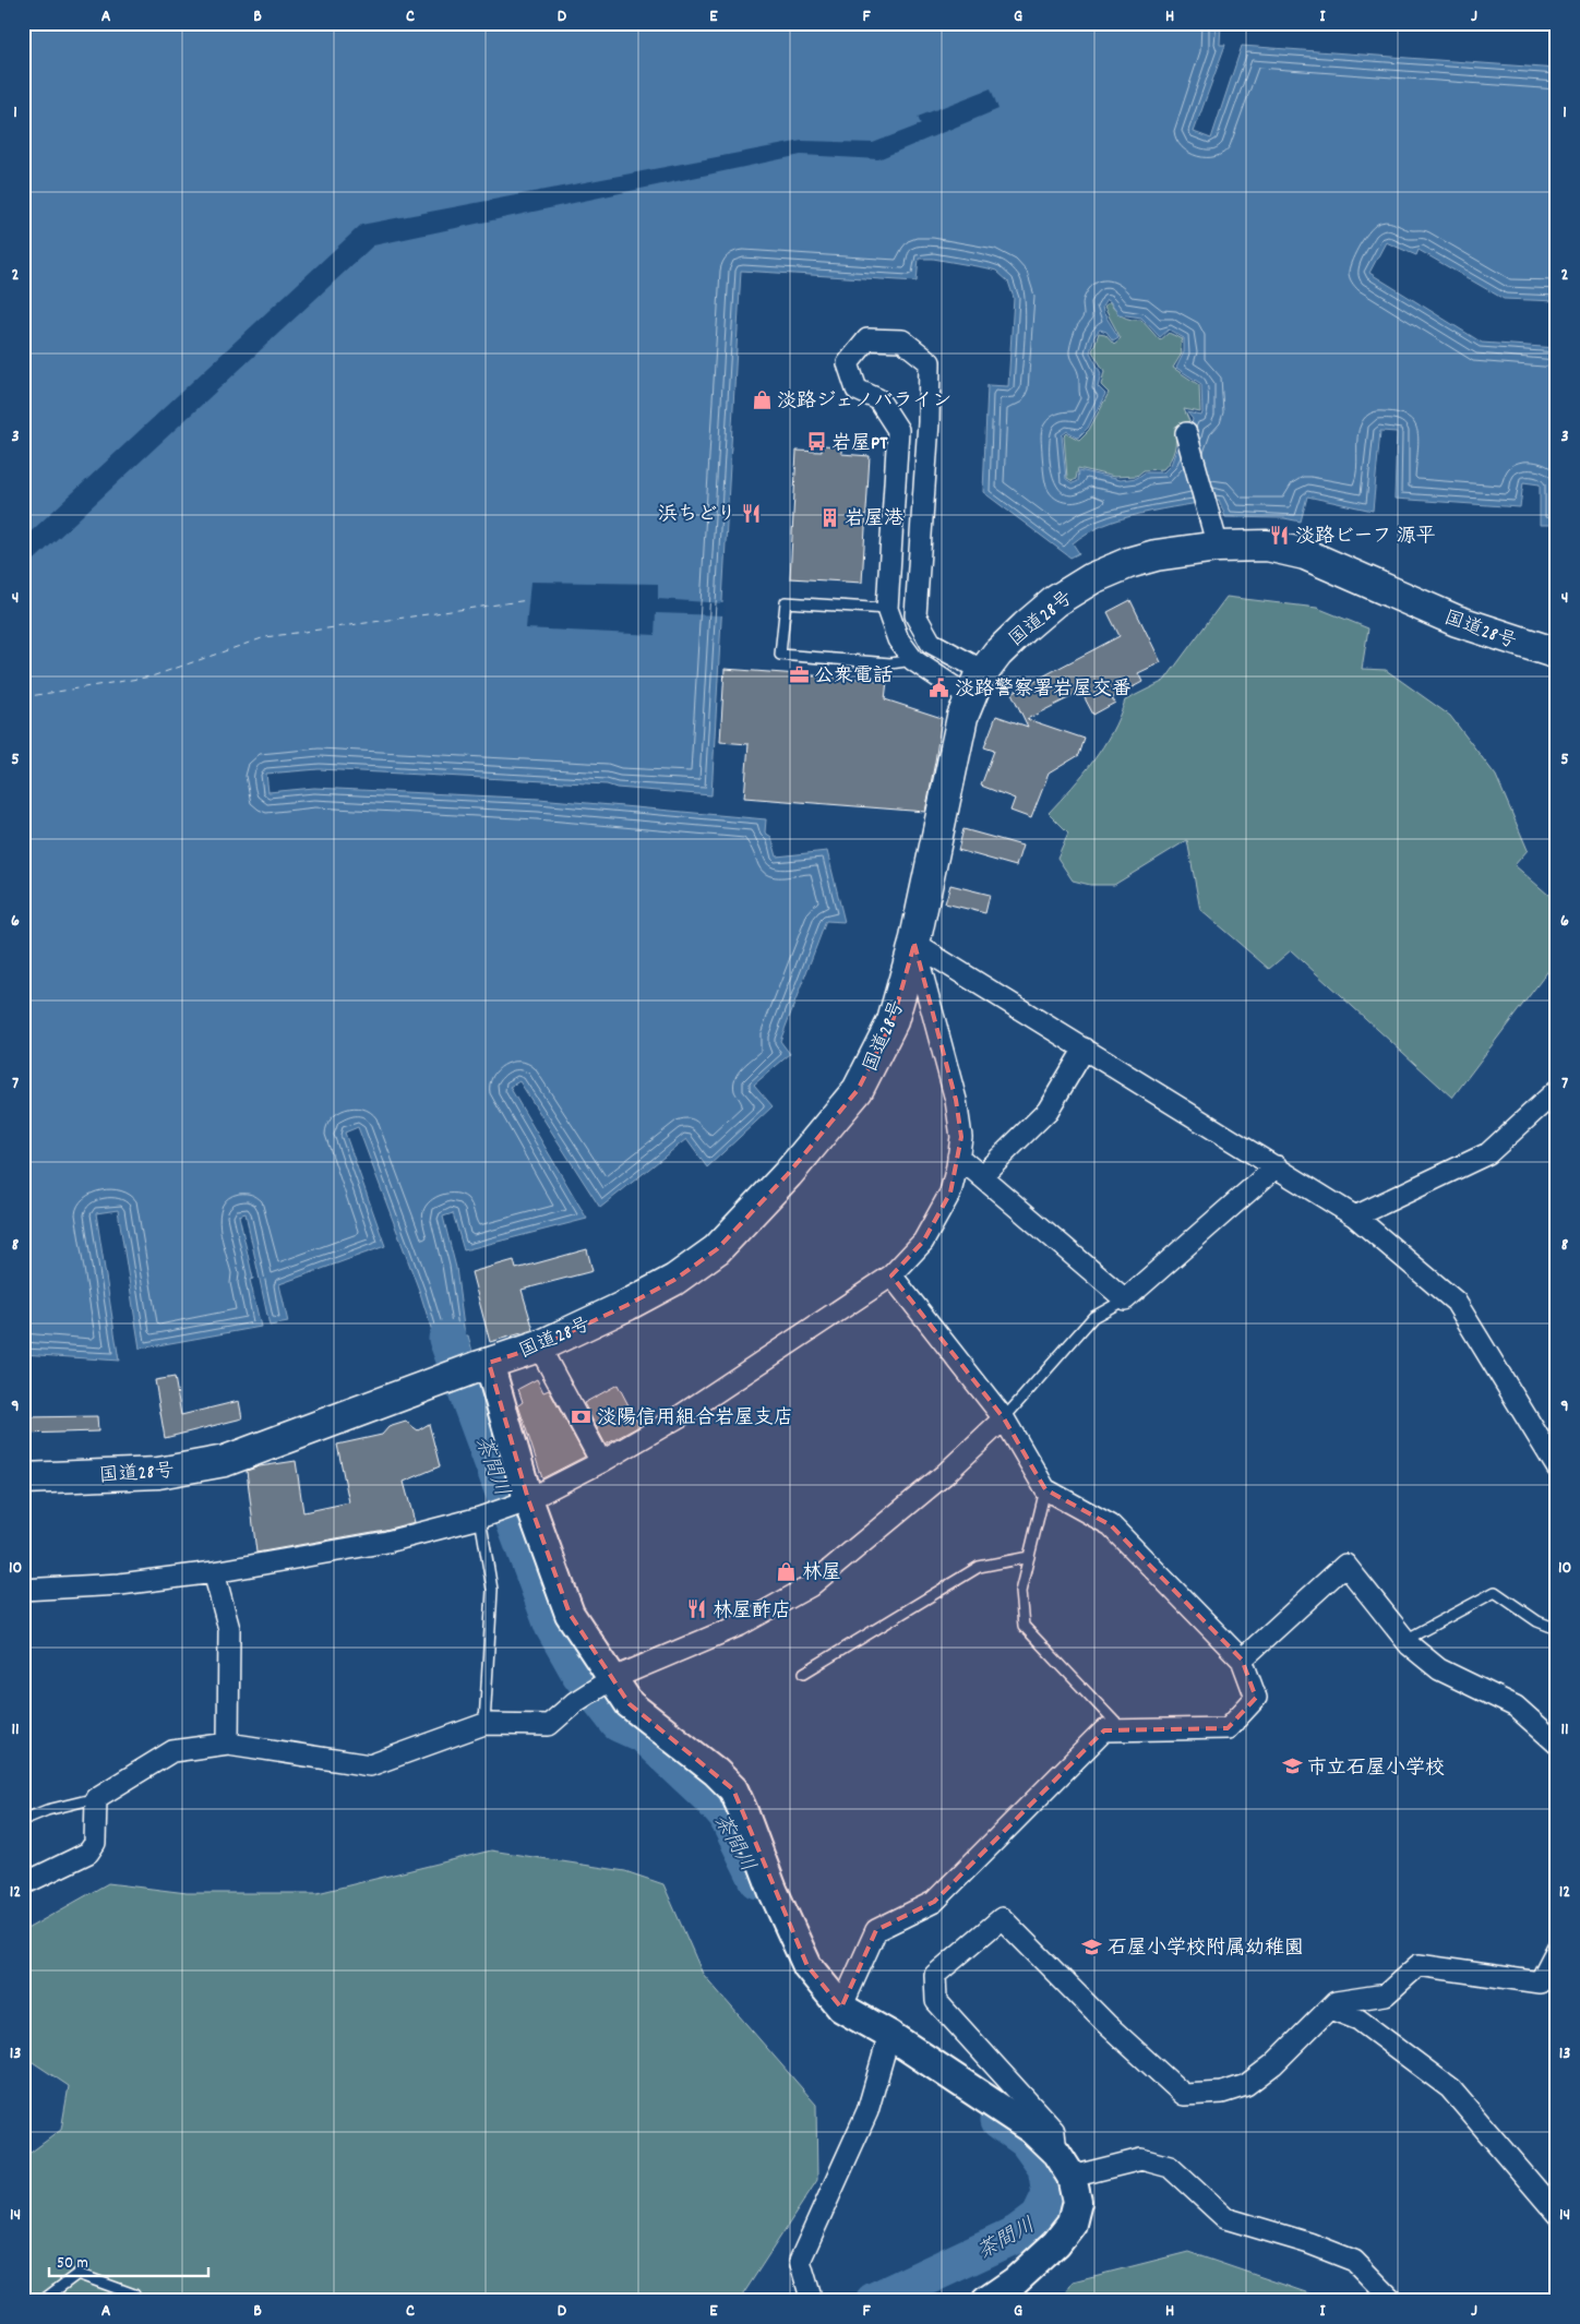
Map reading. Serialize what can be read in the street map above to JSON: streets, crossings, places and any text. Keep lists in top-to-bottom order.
{
  "streets": {
    "highway": ["国道28号"]
  },
  "water": ["茶間川"],
  "places": {
    "shop": ["淡路ジェノバライン", "林屋"],
    "bus stop": ["岩屋PT"],
    "restaurant": ["浜ちどり", "淡路ビーフ 源平", "林屋酢店"],
    "building": ["岩屋港"],
    "office": ["公衆電話"],
    "public building": ["淡路警察署岩屋交番"],
    "bank": ["淡陽信用組合岩屋支店"],
    "school or university": ["市立石屋小学校", "石屋小学校附属幼稚園"]
  },
  "scale_bar": "50 m",
  "grid": {
    "columns": [
      "A",
      "B",
      "C",
      "D",
      "E",
      "F",
      "G",
      "H",
      "I",
      "J"
    ],
    "rows": [
      "1",
      "2",
      "3",
      "4",
      "5",
      "6",
      "7",
      "8",
      "9",
      "10",
      "11",
      "12",
      "13",
      "14"
    ]
  }
}
